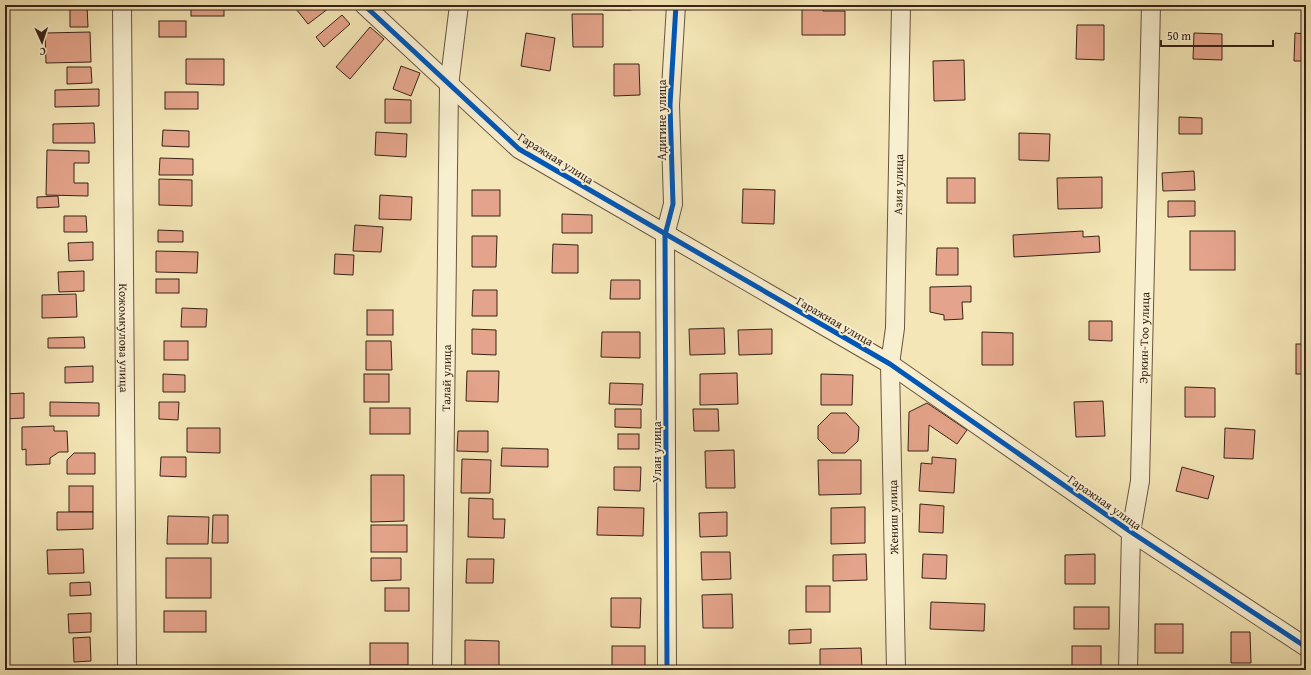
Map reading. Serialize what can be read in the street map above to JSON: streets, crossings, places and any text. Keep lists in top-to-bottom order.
{
  "streets": {
    "street": [
      "Адигине улица",
      "Гаражная улица",
      "Азия улица",
      "Кожомкулова улица",
      "Эркин-Тоо улица",
      "Талай улица",
      "Улан улица",
      "Жениш улица"
    ]
  },
  "crossings": [
    ["Адигине улица", "Гаражная улица"],
    ["Адигине улица", "Улан улица"],
    ["Гаражная улица", "Азия улица"],
    ["Гаражная улица", "Эркин-Тоо улица"],
    ["Гаражная улица", "Талай улица"],
    ["Гаражная улица", "Улан улица"],
    ["Гаражная улица", "Жениш улица"],
    ["Азия улица", "Жениш улица"]
  ],
  "scale_bar": "50 m",
  "north": "bottom"
}
